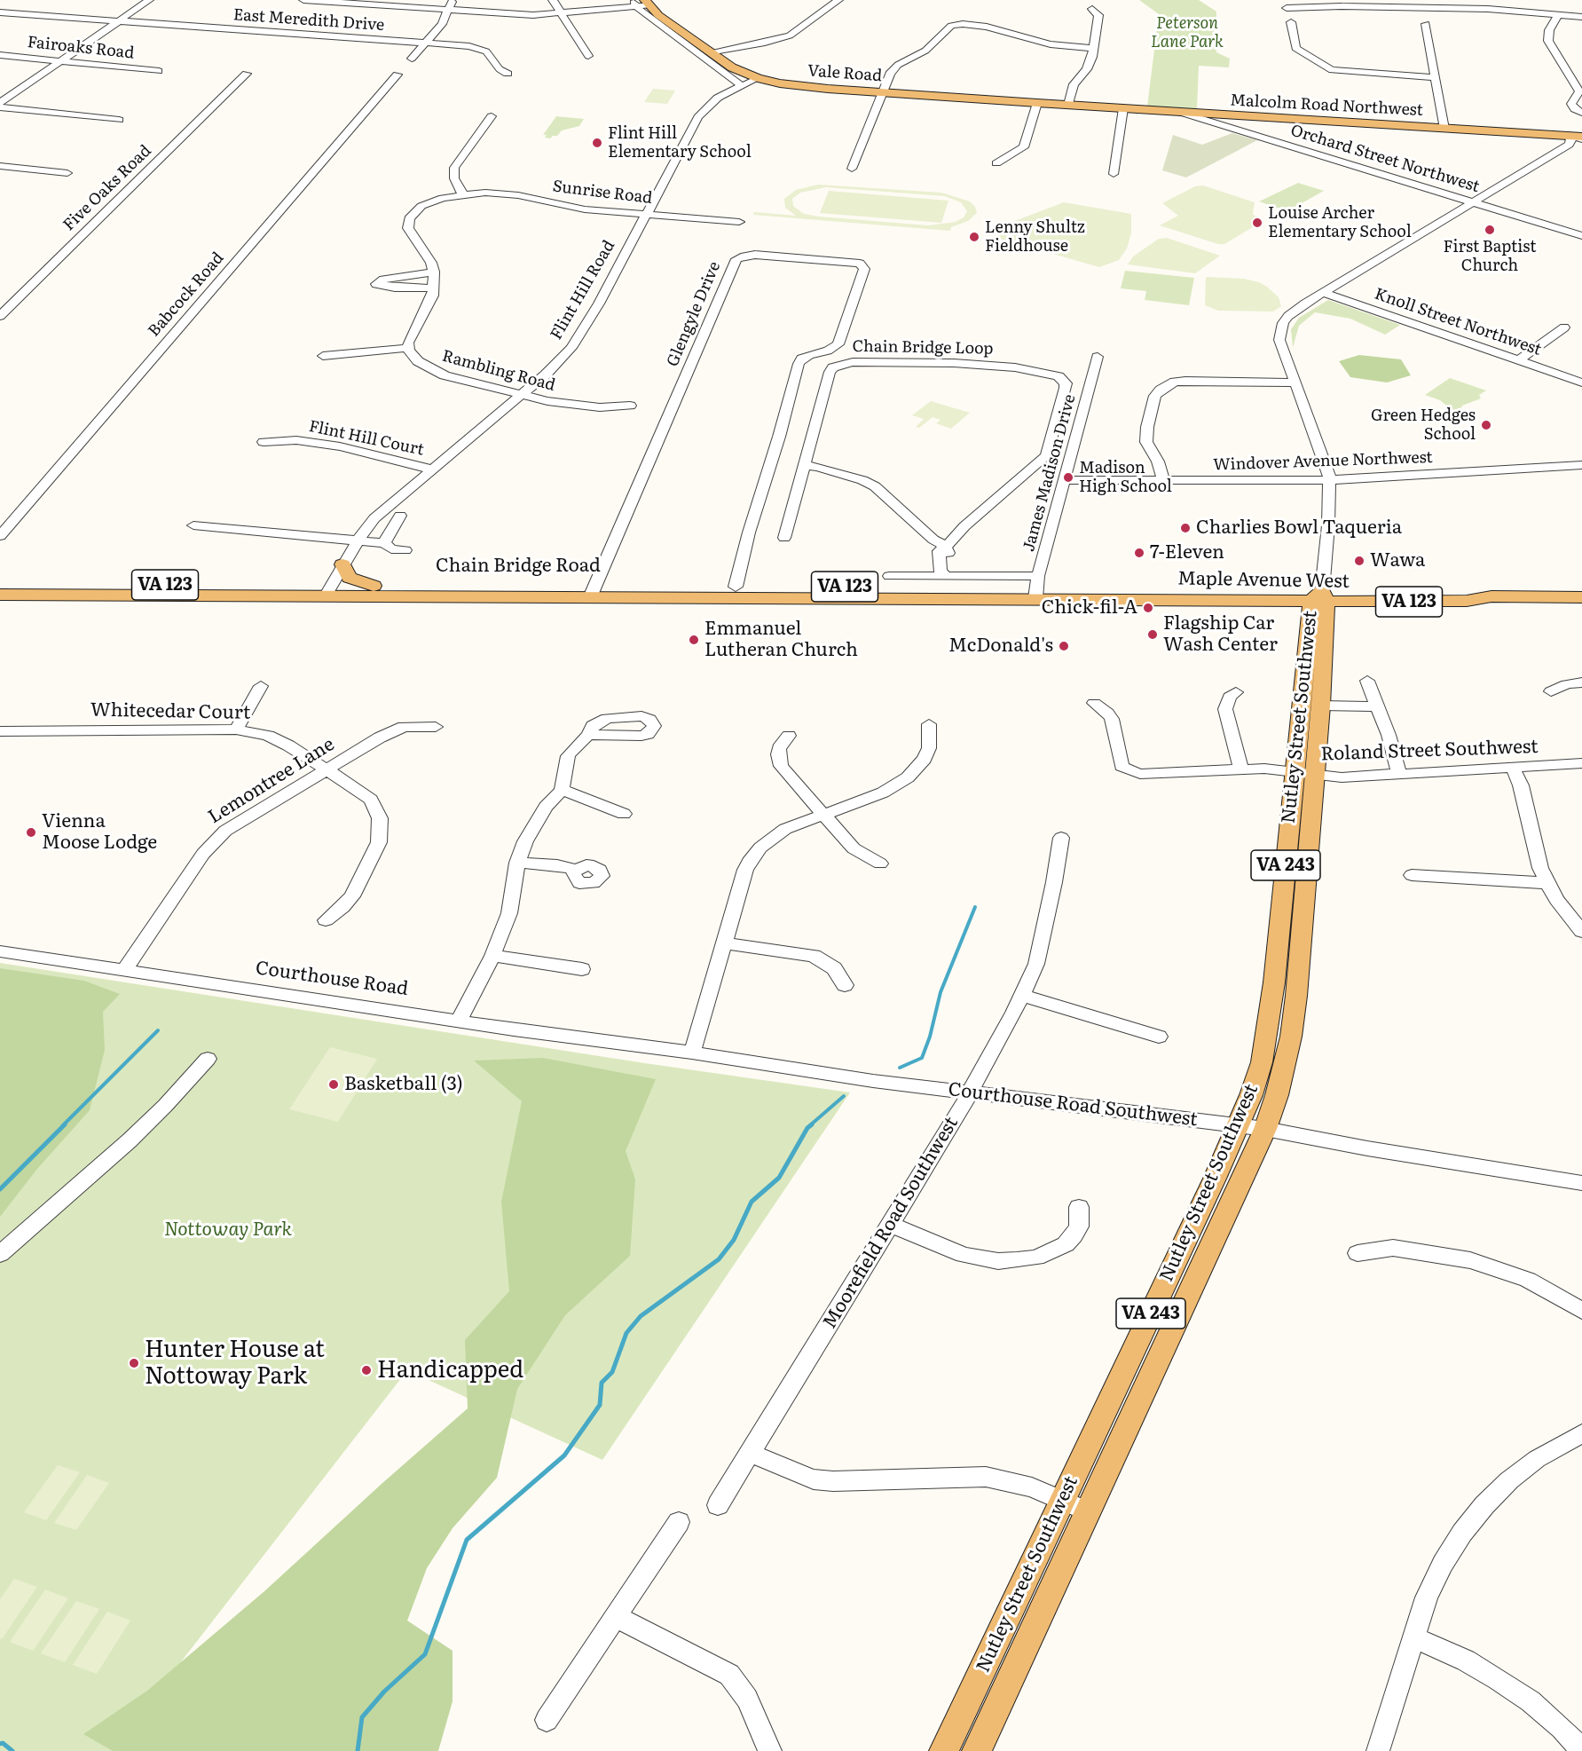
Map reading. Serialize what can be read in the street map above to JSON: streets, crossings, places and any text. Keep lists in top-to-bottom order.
{
  "streets": {
    "main road": [
      "Vale Road",
      "Malcolm Road Northwest",
      "Chain Bridge Road",
      "Maple Avenue West",
      "VA 123",
      "Nutley Street Southwest",
      "VA 243"
    ],
    "street": [
      "East Meredith Drive",
      "Fairoaks Road",
      "Orchard Street Northwest",
      "Five Oaks Road",
      "Sunrise Road",
      "Flint Hill Road",
      "Babcock Road",
      "Glengyle Drive",
      "Knoll Street Northwest",
      "Chain Bridge Loop",
      "Rambling Road",
      "Flint Hill Court",
      "Windover Avenue Northwest",
      "James Madison Drive",
      "Whitecedar Court",
      "Roland Street Southwest",
      "Lemontree Lane",
      "Courthouse Road",
      "Courthouse Road Southwest",
      "Moorefield Road Southwest"
    ]
  },
  "crossings": [
    ["Vale Road", "Malcolm Road Northwest"],
    ["Vale Road", "Flint Hill Road"],
    ["Malcolm Road Northwest", "Orchard Street Northwest"],
    ["Sunrise Road", "Flint Hill Road"],
    ["Flint Hill Road", "Rambling Road"],
    ["Flint Hill Road", "Flint Hill Court"],
    ["Flint Hill Road", "Chain Bridge Road"],
    ["Glengyle Drive", "Chain Bridge Road"],
    ["Windover Avenue Northwest", "James Madison Drive"],
    ["James Madison Drive", "Chain Bridge Road"],
    ["James Madison Drive", "Maple Avenue West"],
    ["Chain Bridge Road", "Maple Avenue West"],
    ["Maple Avenue West", "Nutley Street Southwest"],
    ["Whitecedar Court", "Lemontree Lane"],
    ["Nutley Street Southwest", "Roland Street Southwest"],
    ["Nutley Street Southwest", "Courthouse Road Southwest"],
    ["Lemontree Lane", "Courthouse Road"],
    ["Courthouse Road", "Courthouse Road Southwest"],
    ["Courthouse Road Southwest", "Moorefield Road Southwest"]
  ],
  "parks": ["Peterson Lane Park", "Nottoway Park"],
  "places": [
    "Flint Hill Elementary School",
    "Louise Archer Elementary School",
    "First Baptist Church",
    "Lenny Shultz Fieldhouse",
    "Green Hedges School",
    "Madison High School",
    "Charlies Bowl Taqueria",
    "7-Eleven",
    "Wawa",
    "Chick-fil-A",
    "Flagship Car Wash Center",
    "Emmanuel Lutheran Church",
    "McDonald's",
    "Vienna Moose Lodge",
    "Basketball (3)",
    "Hunter House at Nottoway Park",
    "Handicapped"
  ]
}
